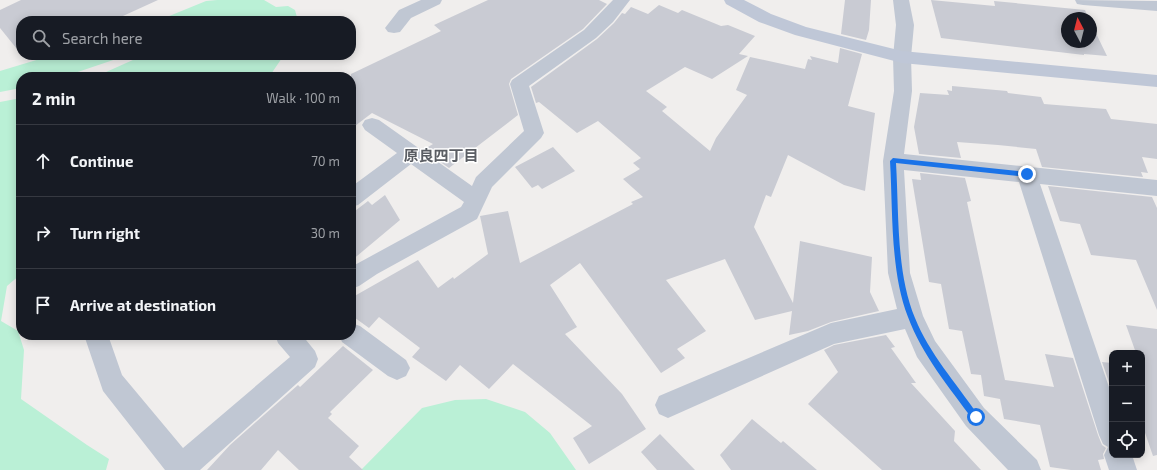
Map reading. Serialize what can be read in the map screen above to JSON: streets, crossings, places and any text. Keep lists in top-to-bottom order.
{
  "districts": ["原良四丁目"],
  "north": "top",
  "page": {
    "search": "Search here",
    "heading": ["2 min", "Walk · 100 m"],
    "list": [
      ["Continue", "70 m"],
      ["Turn right", "30 m"],
      "Arrive at destination"
    ],
    "map_buttons": ["+", "−"]
  }
}
